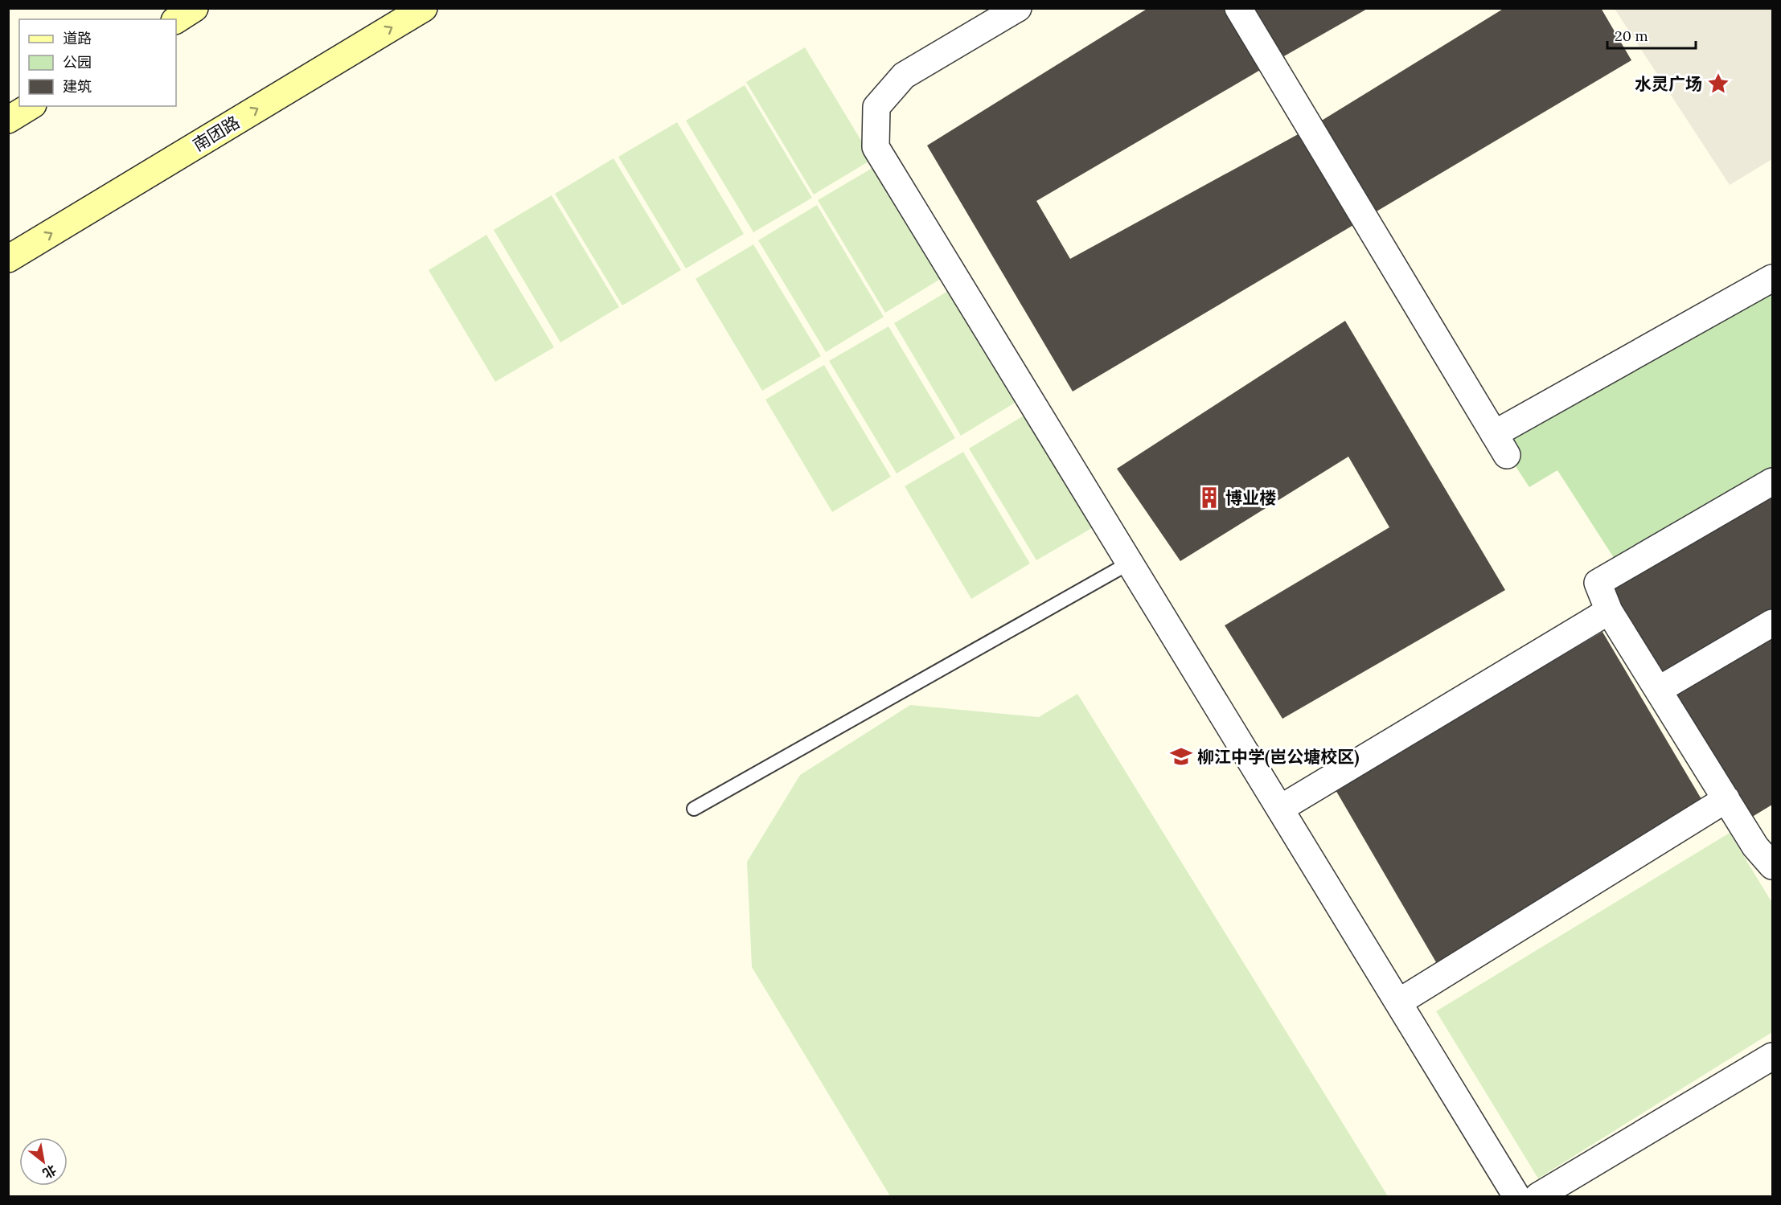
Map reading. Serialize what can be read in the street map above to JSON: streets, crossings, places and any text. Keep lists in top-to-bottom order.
{
  "streets": {
    "main road": ["南团路"]
  },
  "one_way": ["南团路"],
  "places": {
    "place": ["水灵广场"],
    "building": ["博业楼"],
    "school or university": ["柳江中学(岜公塘校区)"]
  },
  "legend": ["道路", "公园", "建筑"],
  "scale_bar": "20 m",
  "north": "bottom right"
}
